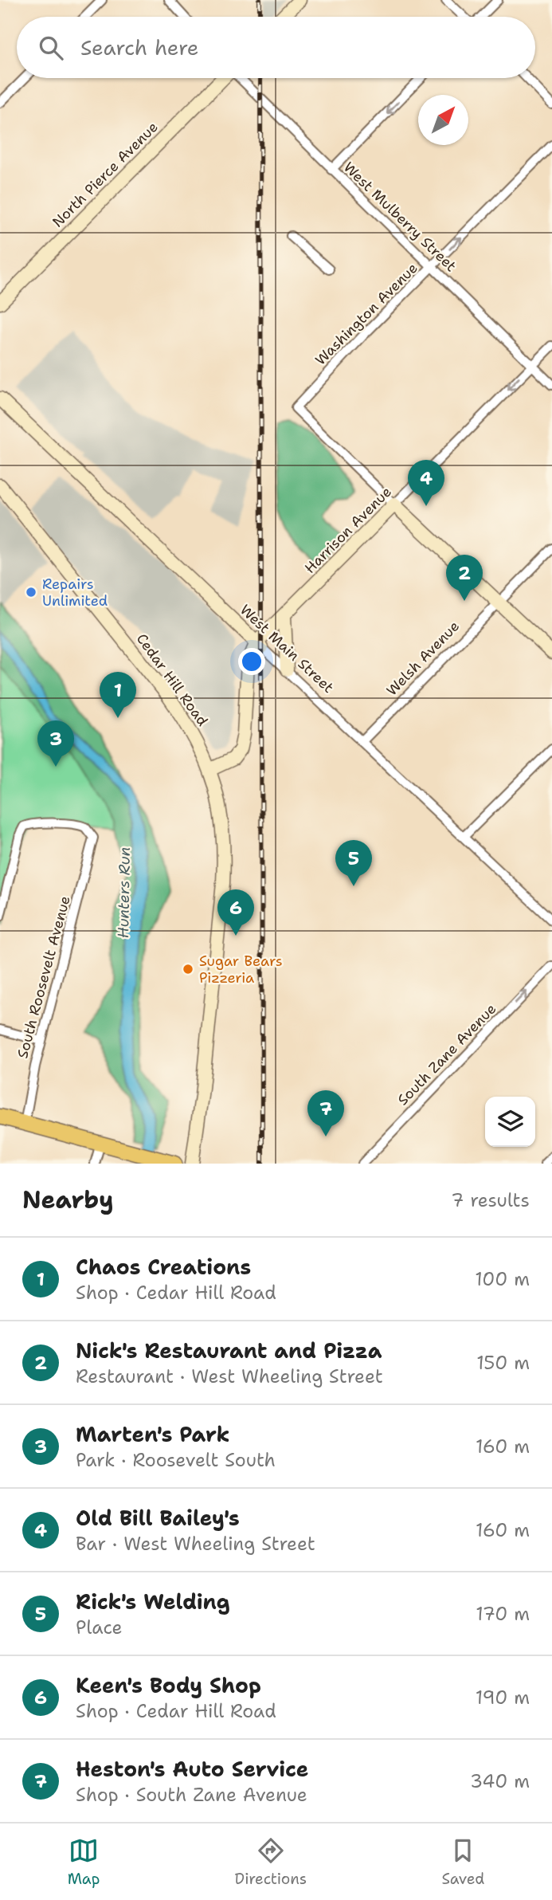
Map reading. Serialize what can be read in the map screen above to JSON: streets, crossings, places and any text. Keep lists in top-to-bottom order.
{
  "streets": {
    "street": [
      "North Pierce Avenue",
      "West Mulberry Street",
      "Washington Avenue",
      "Harrison Avenue",
      "West Main Street",
      "Welsh Avenue",
      "Cedar Hill Road",
      "South Roosevelt Avenue",
      "South Zane Avenue"
    ]
  },
  "crossings": [
    ["West Mulberry Street", "Washington Avenue"],
    ["West Mulberry Street", "Harrison Avenue"],
    ["Washington Avenue", "Harrison Avenue"],
    ["Harrison Avenue", "West Main Street"],
    ["Harrison Avenue", "Cedar Hill Road"],
    ["West Main Street", "Welsh Avenue"]
  ],
  "one_way": ["South Zane Avenue"],
  "water": ["Hunters Run"],
  "places": ["Repairs Unlimited", "Sugar Bears Pizzeria"],
  "north": "top right",
  "page": {
    "search": "Search here",
    "pins": [
      "4",
      "2",
      "1",
      "3",
      "5",
      "6",
      "7"
    ],
    "heading": ["Nearby", "7 results"],
    "list": [
      {
        "mark": "1",
        "name": "Chaos Creations",
        "note": "Shop · Cedar Hill Road",
        "value": "100 m"
      },
      {
        "mark": "2",
        "name": "Nick's Restaurant and Pizza",
        "note": "Restaurant · West Wheeling Street",
        "value": "150 m"
      },
      {
        "mark": "3",
        "name": "Marten's Park",
        "note": "Park · Roosevelt South",
        "value": "160 m"
      },
      {
        "mark": "4",
        "name": "Old Bill Bailey's",
        "note": "Bar · West Wheeling Street",
        "value": "160 m"
      },
      {
        "mark": "5",
        "name": "Rick's Welding",
        "note": "Place",
        "value": "170 m"
      },
      {
        "mark": "6",
        "name": "Keen's Body Shop",
        "note": "Shop · Cedar Hill Road",
        "value": "190 m"
      },
      {
        "mark": "7",
        "name": "Heston's Auto Service",
        "note": "Shop · South Zane Avenue",
        "value": "340 m"
      }
    ],
    "nav": ["Map", "Directions", "Saved"]
  }
}
